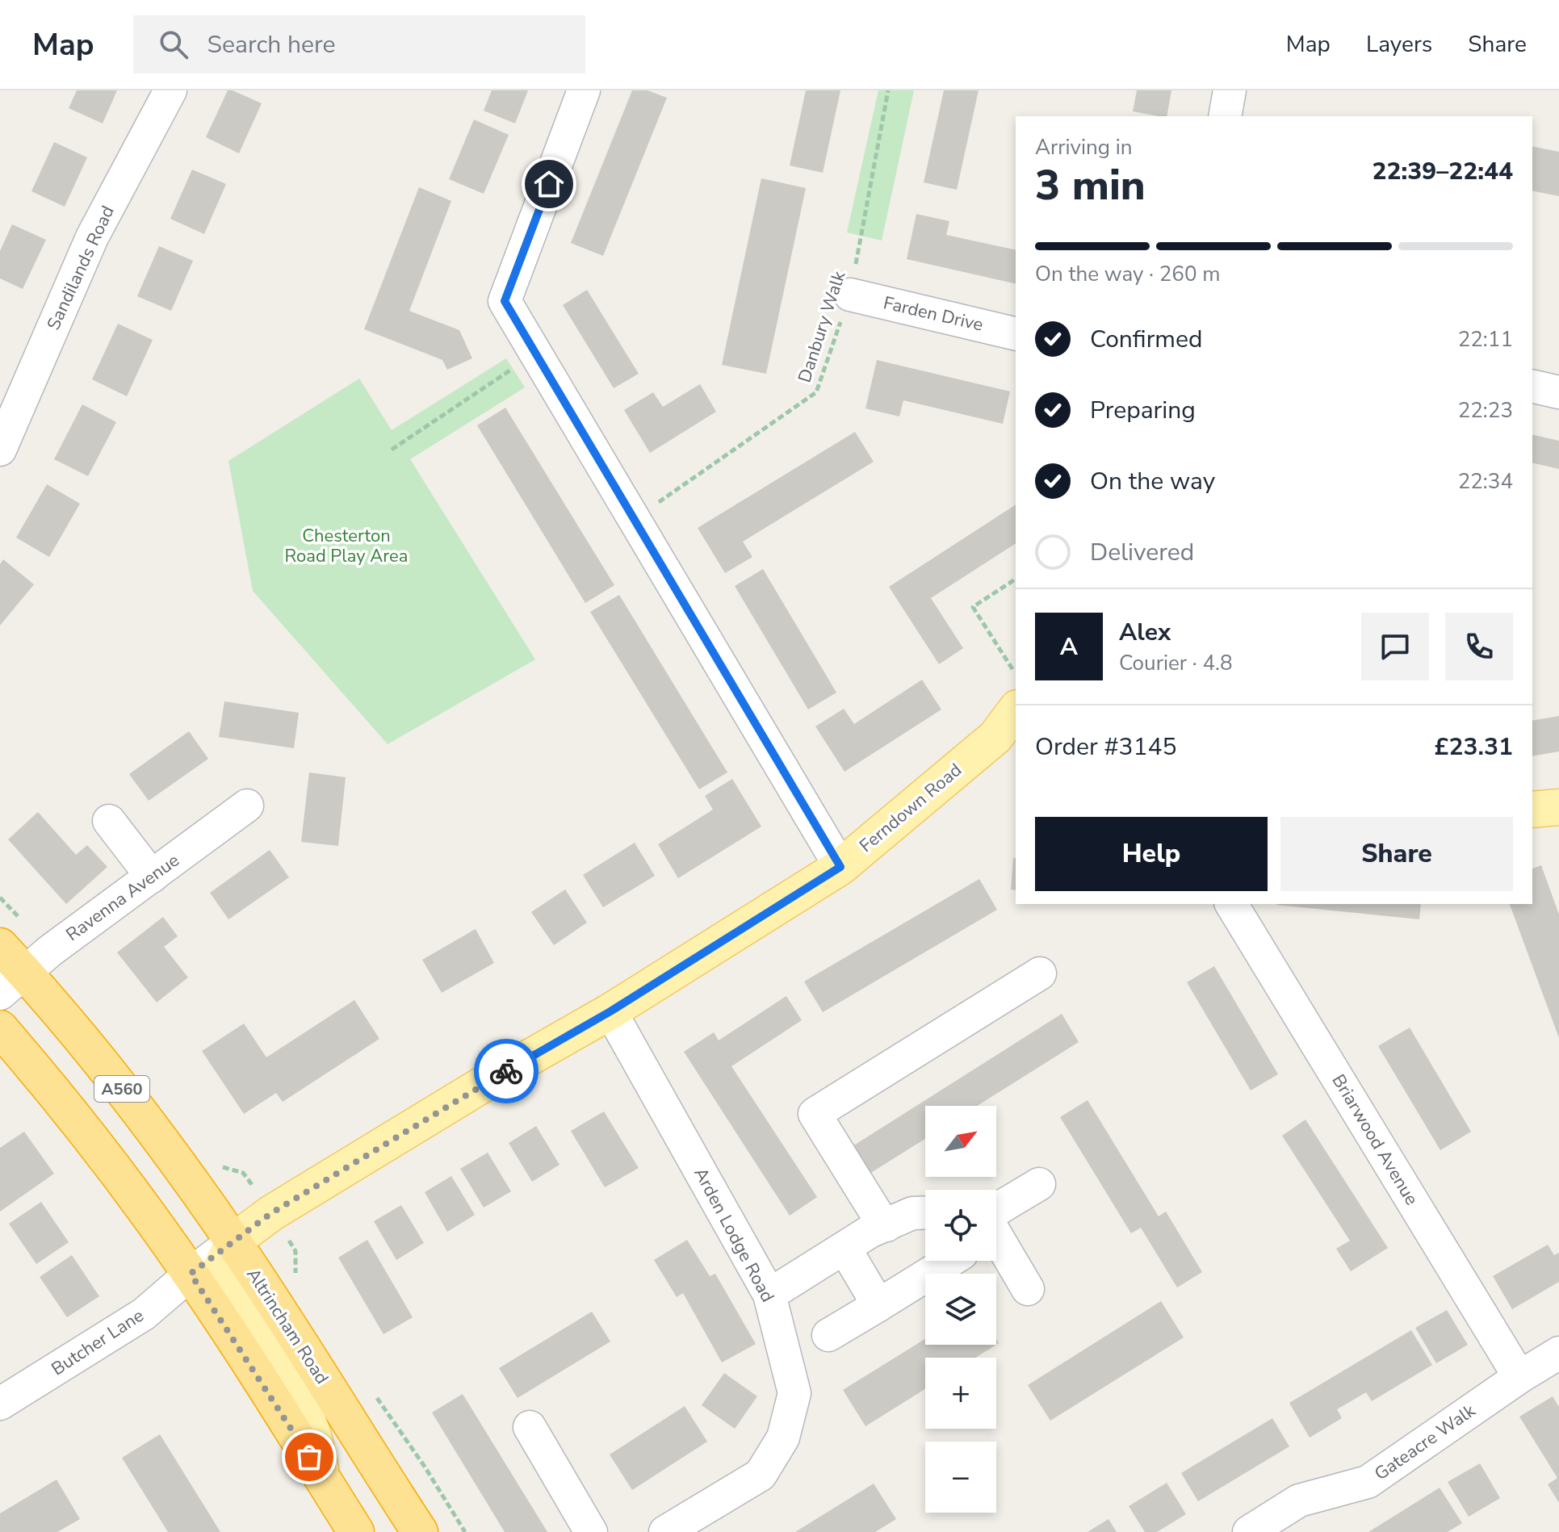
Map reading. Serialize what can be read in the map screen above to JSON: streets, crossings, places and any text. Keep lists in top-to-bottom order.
{
  "streets": {
    "highway": ["A560", "Altrincham Road"],
    "main road": ["Ferndown Road"],
    "street": [
      "Sandilands Road",
      "Farden Drive",
      "Ravenna Avenue",
      "Briarwood Avenue",
      "Arden Lodge Road",
      "Butcher Lane",
      "Gateacre Walk"
    ],
    "path": ["Danbury Walk"]
  },
  "crossings": [
    ["Farden Drive", "Danbury Walk"],
    ["Ferndown Road", "Arden Lodge Road"],
    ["Ferndown Road", "Altrincham Road"],
    ["Ferndown Road", "Butcher Lane"],
    ["Ravenna Avenue", "Altrincham Road"],
    ["A560", "Butcher Lane"],
    ["Briarwood Avenue", "Gateacre Walk"],
    ["Altrincham Road", "Butcher Lane"]
  ],
  "parks": ["Chesterton Road Play Area"],
  "north": "top right",
  "page": {
    "header": "Map",
    "search": "Search here",
    "nav": ["Map", "Layers", "Share"],
    "heading": ["3 min", "Arriving in", "22:39–22:44"],
    "panel": [
      "Alex",
      "Courier · 4.8",
      "Order #3145",
      "£23.31"
    ],
    "bar": "On the way · 260 m",
    "list": [
      ["Confirmed", "22:11"],
      ["Preparing", "22:23"],
      ["On the way", "22:34"],
      "Delivered"
    ],
    "round": "A",
    "buttons": ["Help", "Share"],
    "map_buttons": ["+", "−"]
  }
}
